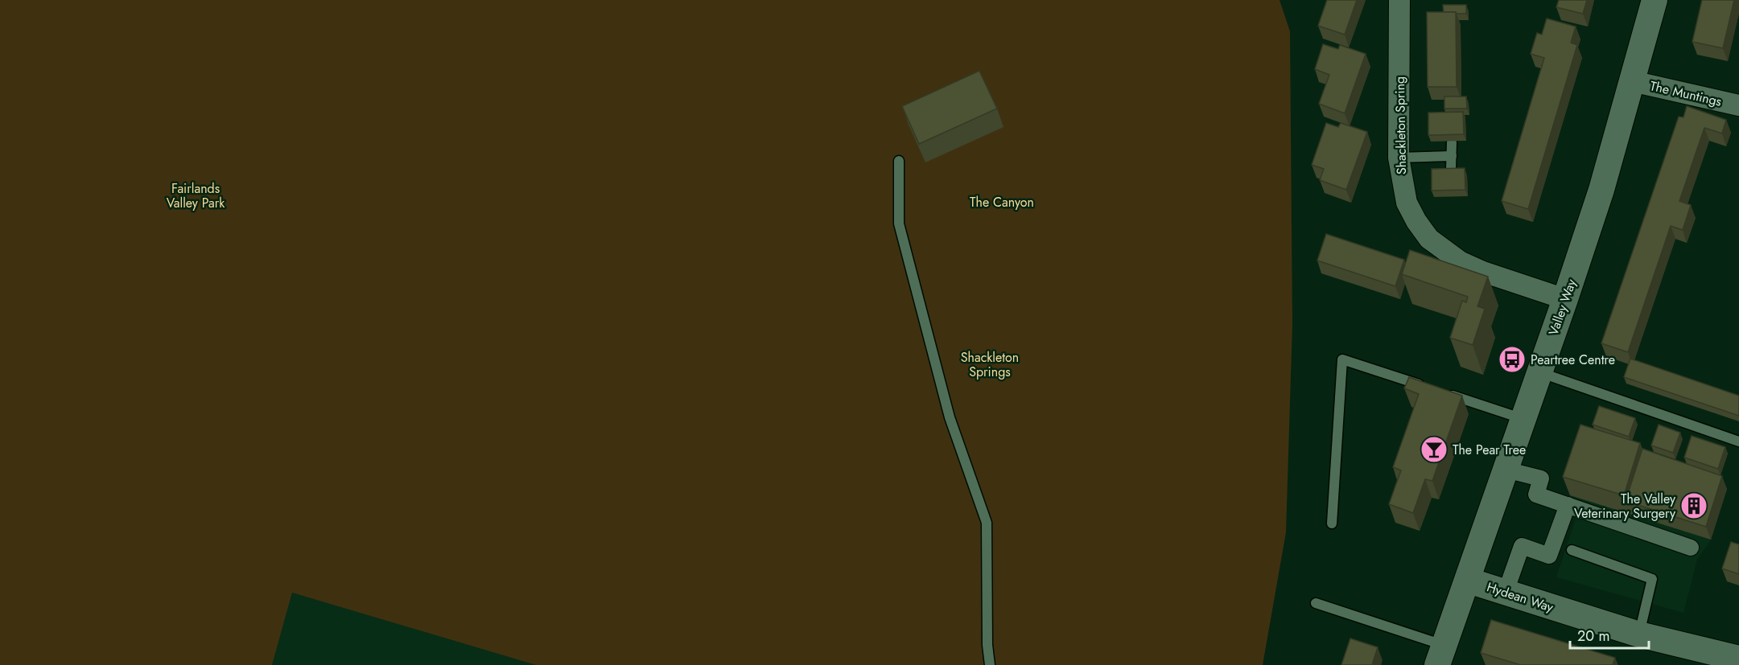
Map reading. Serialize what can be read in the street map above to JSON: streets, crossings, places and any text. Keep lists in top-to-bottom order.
{
  "streets": {
    "street": [
      "The Muntings",
      "Shackleton Spring",
      "Valley Way",
      "Hydean Way"
    ]
  },
  "crossings": [
    ["The Muntings", "Valley Way"],
    ["Shackleton Spring", "Valley Way"],
    ["Valley Way", "Hydean Way"]
  ],
  "parks": ["Fairlands Valley Park", "The Canyon", "Shackleton Springs"],
  "places": {
    "bus stop": ["Peartree Centre"],
    "bar": ["The Pear Tree"],
    "building": ["The Valley Veterinary Surgery"]
  },
  "scale_bar": "20 m"
}
